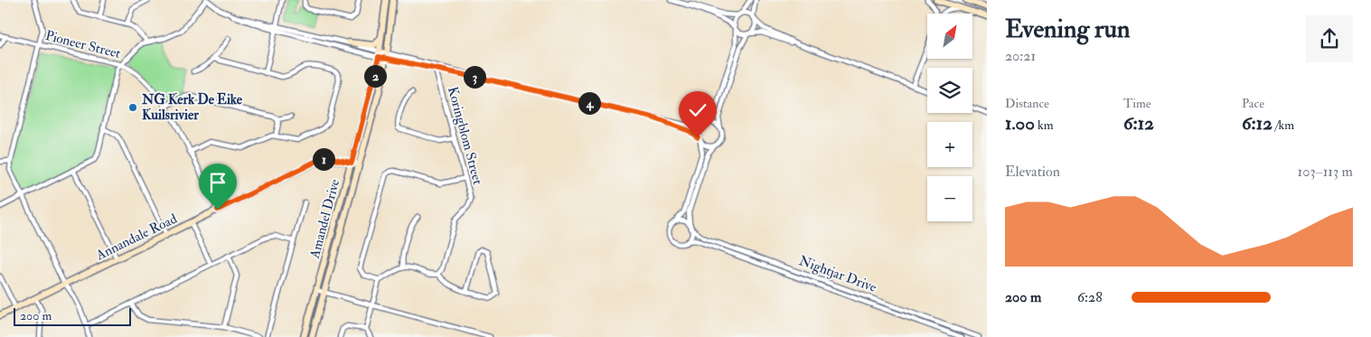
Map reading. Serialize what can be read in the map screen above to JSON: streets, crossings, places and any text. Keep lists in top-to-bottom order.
{
  "streets": {
    "street": [
      "Pioneer Street",
      "Koringblom Street",
      "Amandel Drive",
      "Annandale Road",
      "Nightjar Drive"
    ]
  },
  "crossings": [
    ["Pioneer Street", "Annandale Road"],
    ["Amandel Drive", "Annandale Road"]
  ],
  "places": ["NG Kerk De Eike Kuilsrivier"],
  "scale_bar": "200 m",
  "north": "top right",
  "page": {
    "heading": ["Evening run", "20:21"],
    "map_buttons": ["+", "−"],
    "pins": [
      "2",
      "3",
      "4",
      "1"
    ],
    "stats": [
      ["Distance", "1.00 km"],
      ["Time", "6:12"],
      ["Pace", "6:12 /km"]
    ],
    "chart": ["Elevation", "103–113 m"],
    "list": [
      {
        "name": "200 m",
        "note": "6:28"
      }
    ],
    "scale": "200 m"
  }
}
